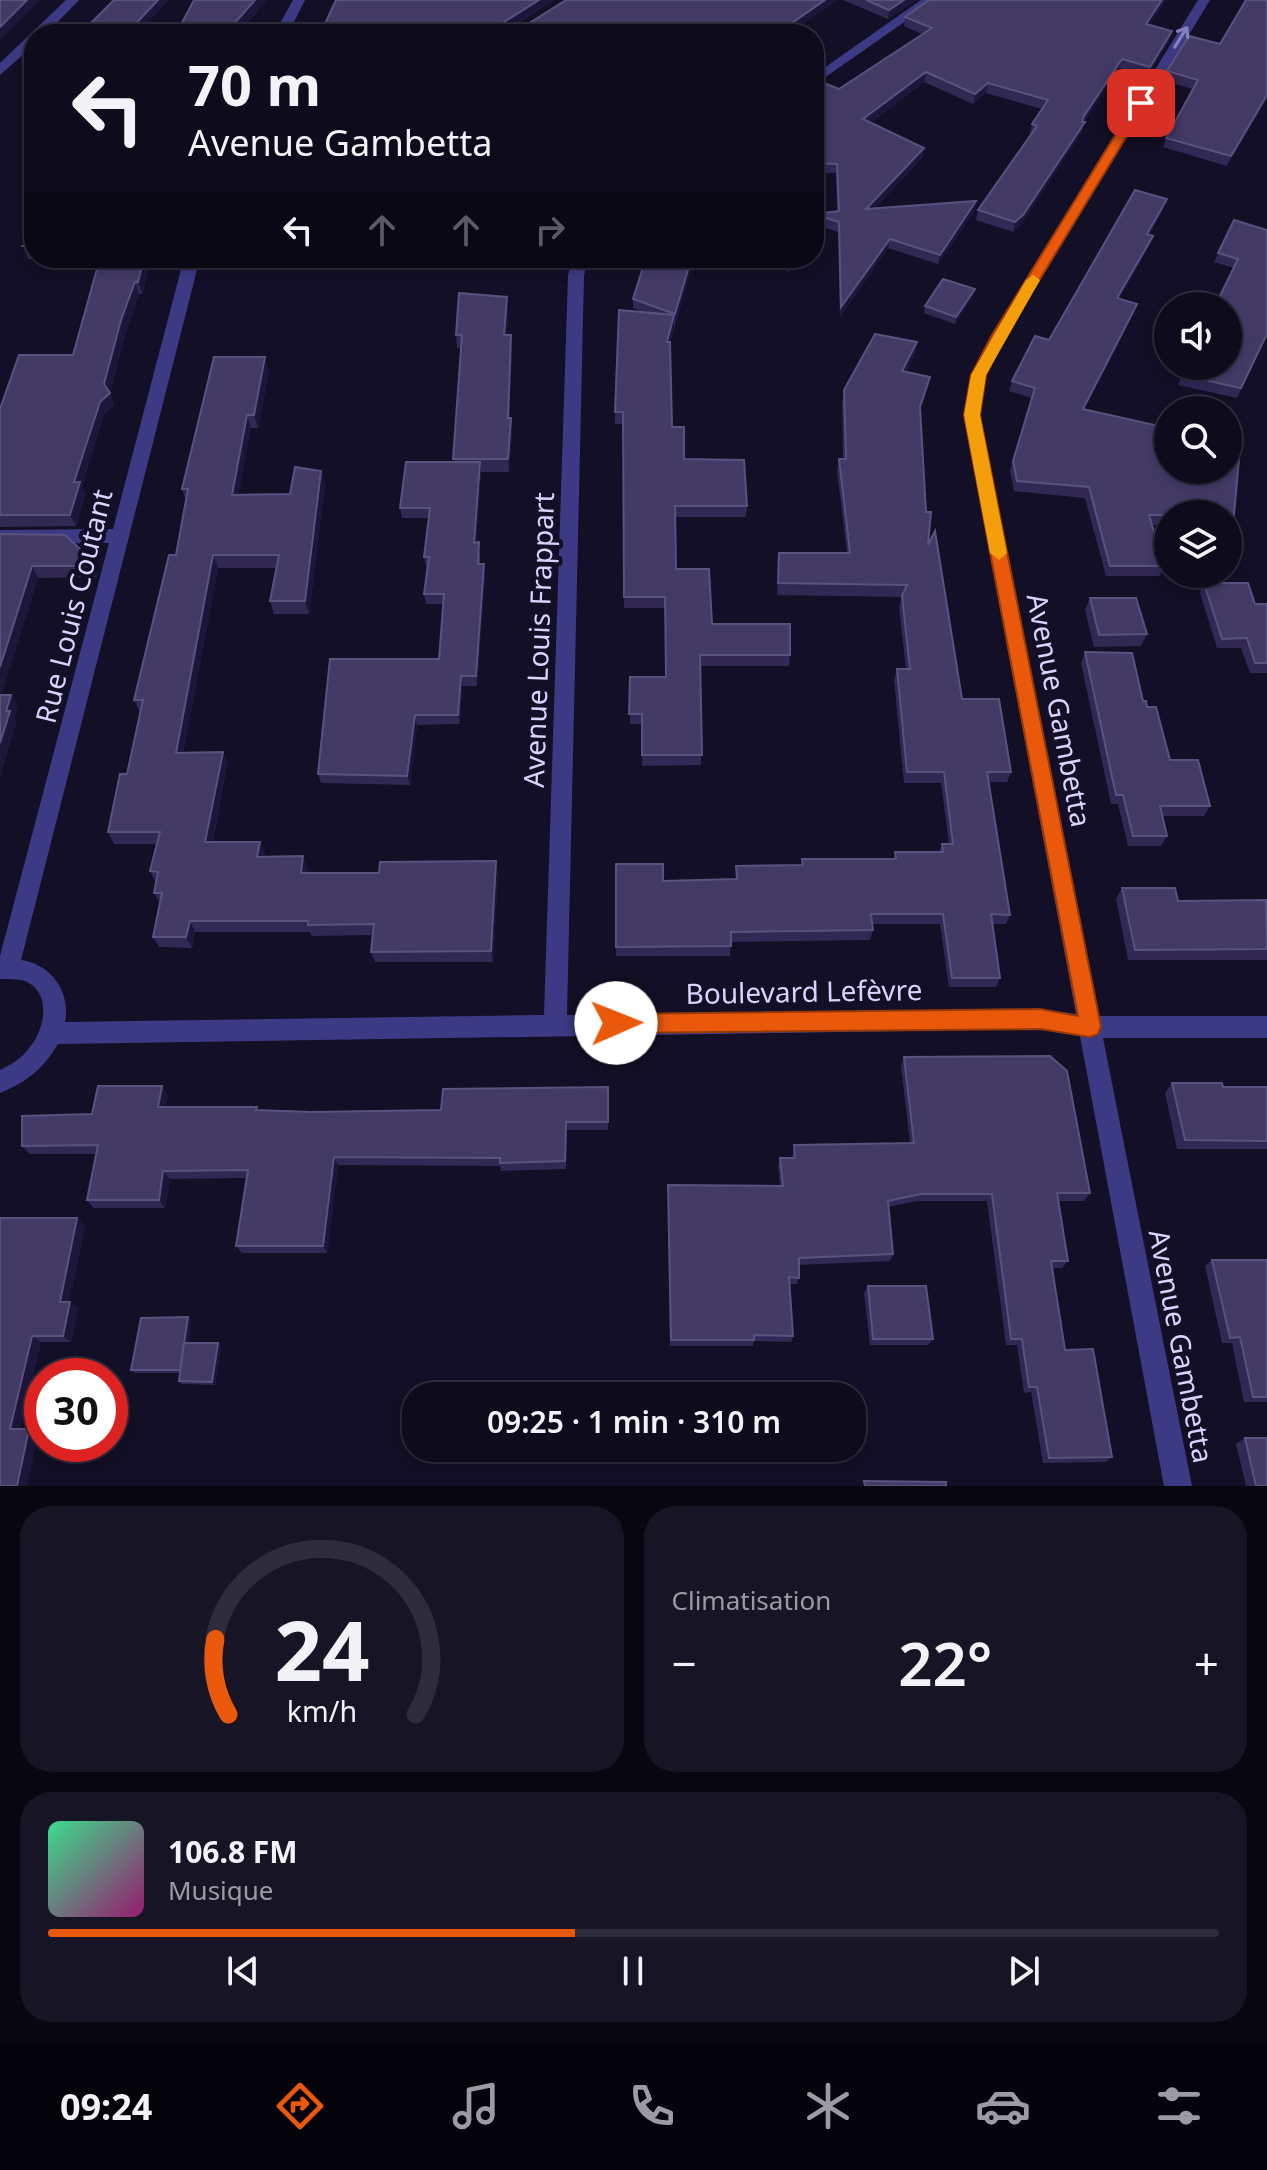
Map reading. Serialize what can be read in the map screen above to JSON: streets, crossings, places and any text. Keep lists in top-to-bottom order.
{
  "streets": {
    "street": [
      "Rue Louis Coutant",
      "Avenue Louis Frappart",
      "Avenue Gambetta",
      "Boulevard Lefèvre"
    ]
  },
  "crossings": [
    ["Avenue Louis Frappart", "Boulevard Lefèvre"],
    ["Avenue Gambetta", "Boulevard Lefèvre"]
  ],
  "one_way": ["Avenue Gambetta"],
  "page": {
    "turn": ["70 m", "Avenue Gambetta"],
    "limit": "30",
    "trip": "09:25 · 1 min · 310 m",
    "tile": "Climatisation",
    "heat": ["−", "22°", "+"],
    "song": ["106.8 FM", "Musique"],
    "tabs": "09:24",
    "gauge": ["24", "km/h"]
  }
}
